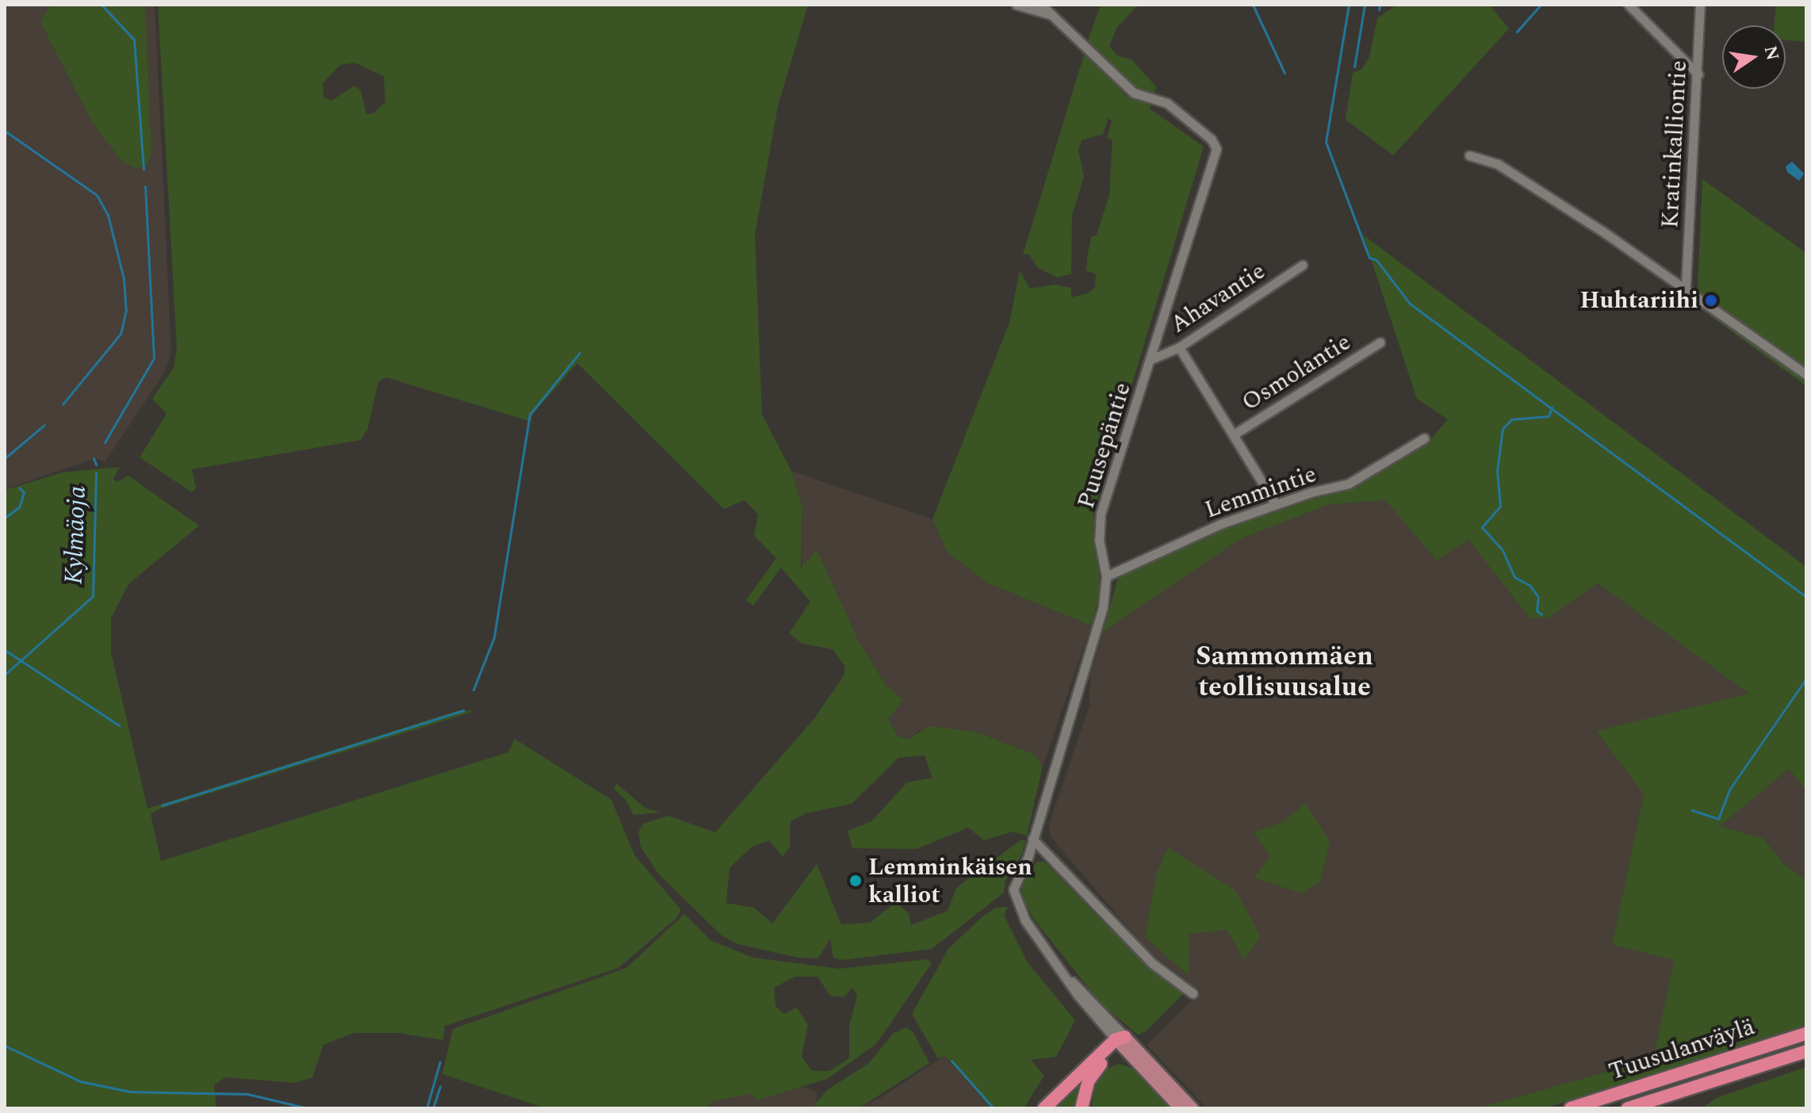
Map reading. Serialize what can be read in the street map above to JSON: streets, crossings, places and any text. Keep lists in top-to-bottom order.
{
  "streets": {
    "highway": ["Tuusulanväylä"],
    "street": [
      "Kratinkalliontie",
      "Ahavantie",
      "Osmolantie",
      "Puusepäntie",
      "Lemmintie"
    ]
  },
  "crossings": [
    ["Ahavantie", "Puusepäntie"],
    ["Puusepäntie", "Lemmintie"]
  ],
  "districts": ["Sammonmäen teollisuusalue"],
  "water": ["Kylmäoja"],
  "places": ["Huhtariihi", "Lemminkäisen kalliot"],
  "north": "right"
}
